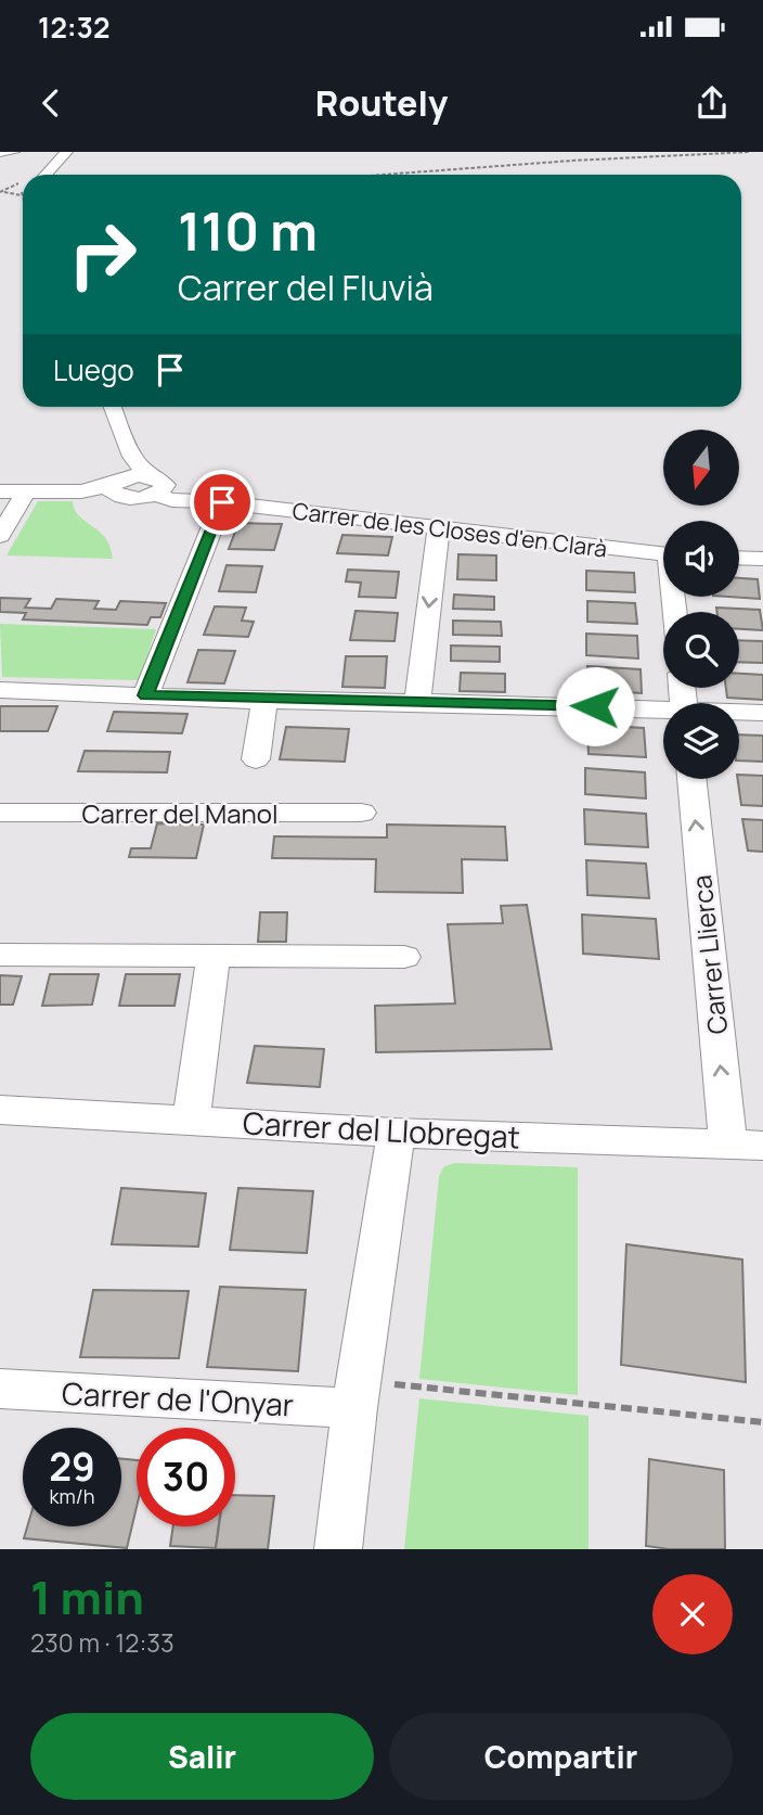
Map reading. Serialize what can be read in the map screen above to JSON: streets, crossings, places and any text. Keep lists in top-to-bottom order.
{
  "streets": {
    "street": [
      "Carrer de les Closes d'en Clarà",
      "Carrer del Manol",
      "Carrer Llierca",
      "Carrer del Llobregat",
      "Carrer de l'Onyar"
    ]
  },
  "crossings": [
    ["Carrer Llierca", "Carrer del Llobregat"]
  ],
  "one_way": ["Carrer Llierca"],
  "north": "bottom",
  "page": {
    "status": "12:32",
    "header": "Routely",
    "turn": ["110 m", "Carrer del Fluvià"],
    "then": "Luego",
    "speed": "29 km/h",
    "limit": "30",
    "heading": ["1 min", "230 m · 12:33"],
    "buttons": ["Salir", "Compartir"]
  }
}
